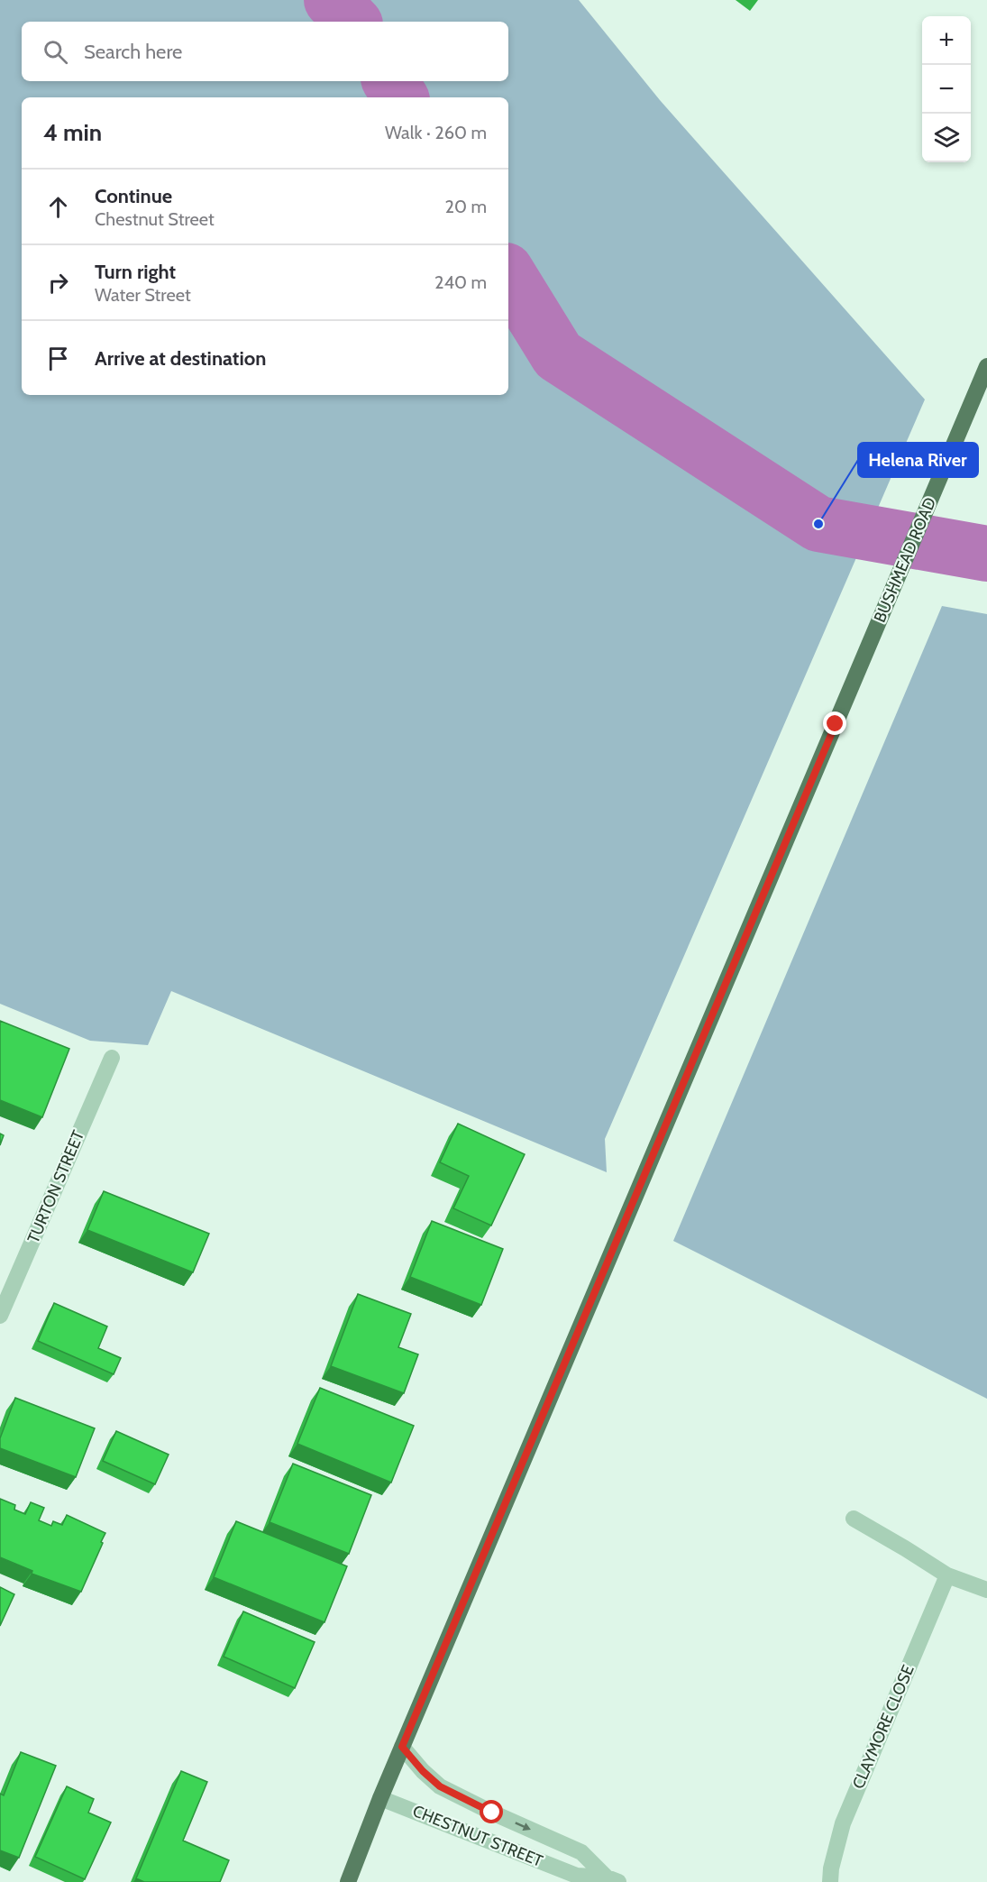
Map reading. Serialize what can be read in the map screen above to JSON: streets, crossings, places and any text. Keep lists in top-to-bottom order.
{
  "streets": {
    "main road": ["BUSHMEAD ROAD"],
    "street": ["TURTON STREET", "CLAYMORE CLOSE", "CHESTNUT STREET"]
  },
  "crossings": [
    ["BUSHMEAD ROAD", "CHESTNUT STREET"]
  ],
  "places": ["Helena River"],
  "page": {
    "map_buttons": ["+", "−"],
    "search": "Search here",
    "heading": ["4 min", "Walk · 260 m"],
    "list": [
      ["Continue", "Chestnut Street", "20 m"],
      ["Turn right", "Water Street", "240 m"],
      "Arrive at destination"
    ]
  }
}
